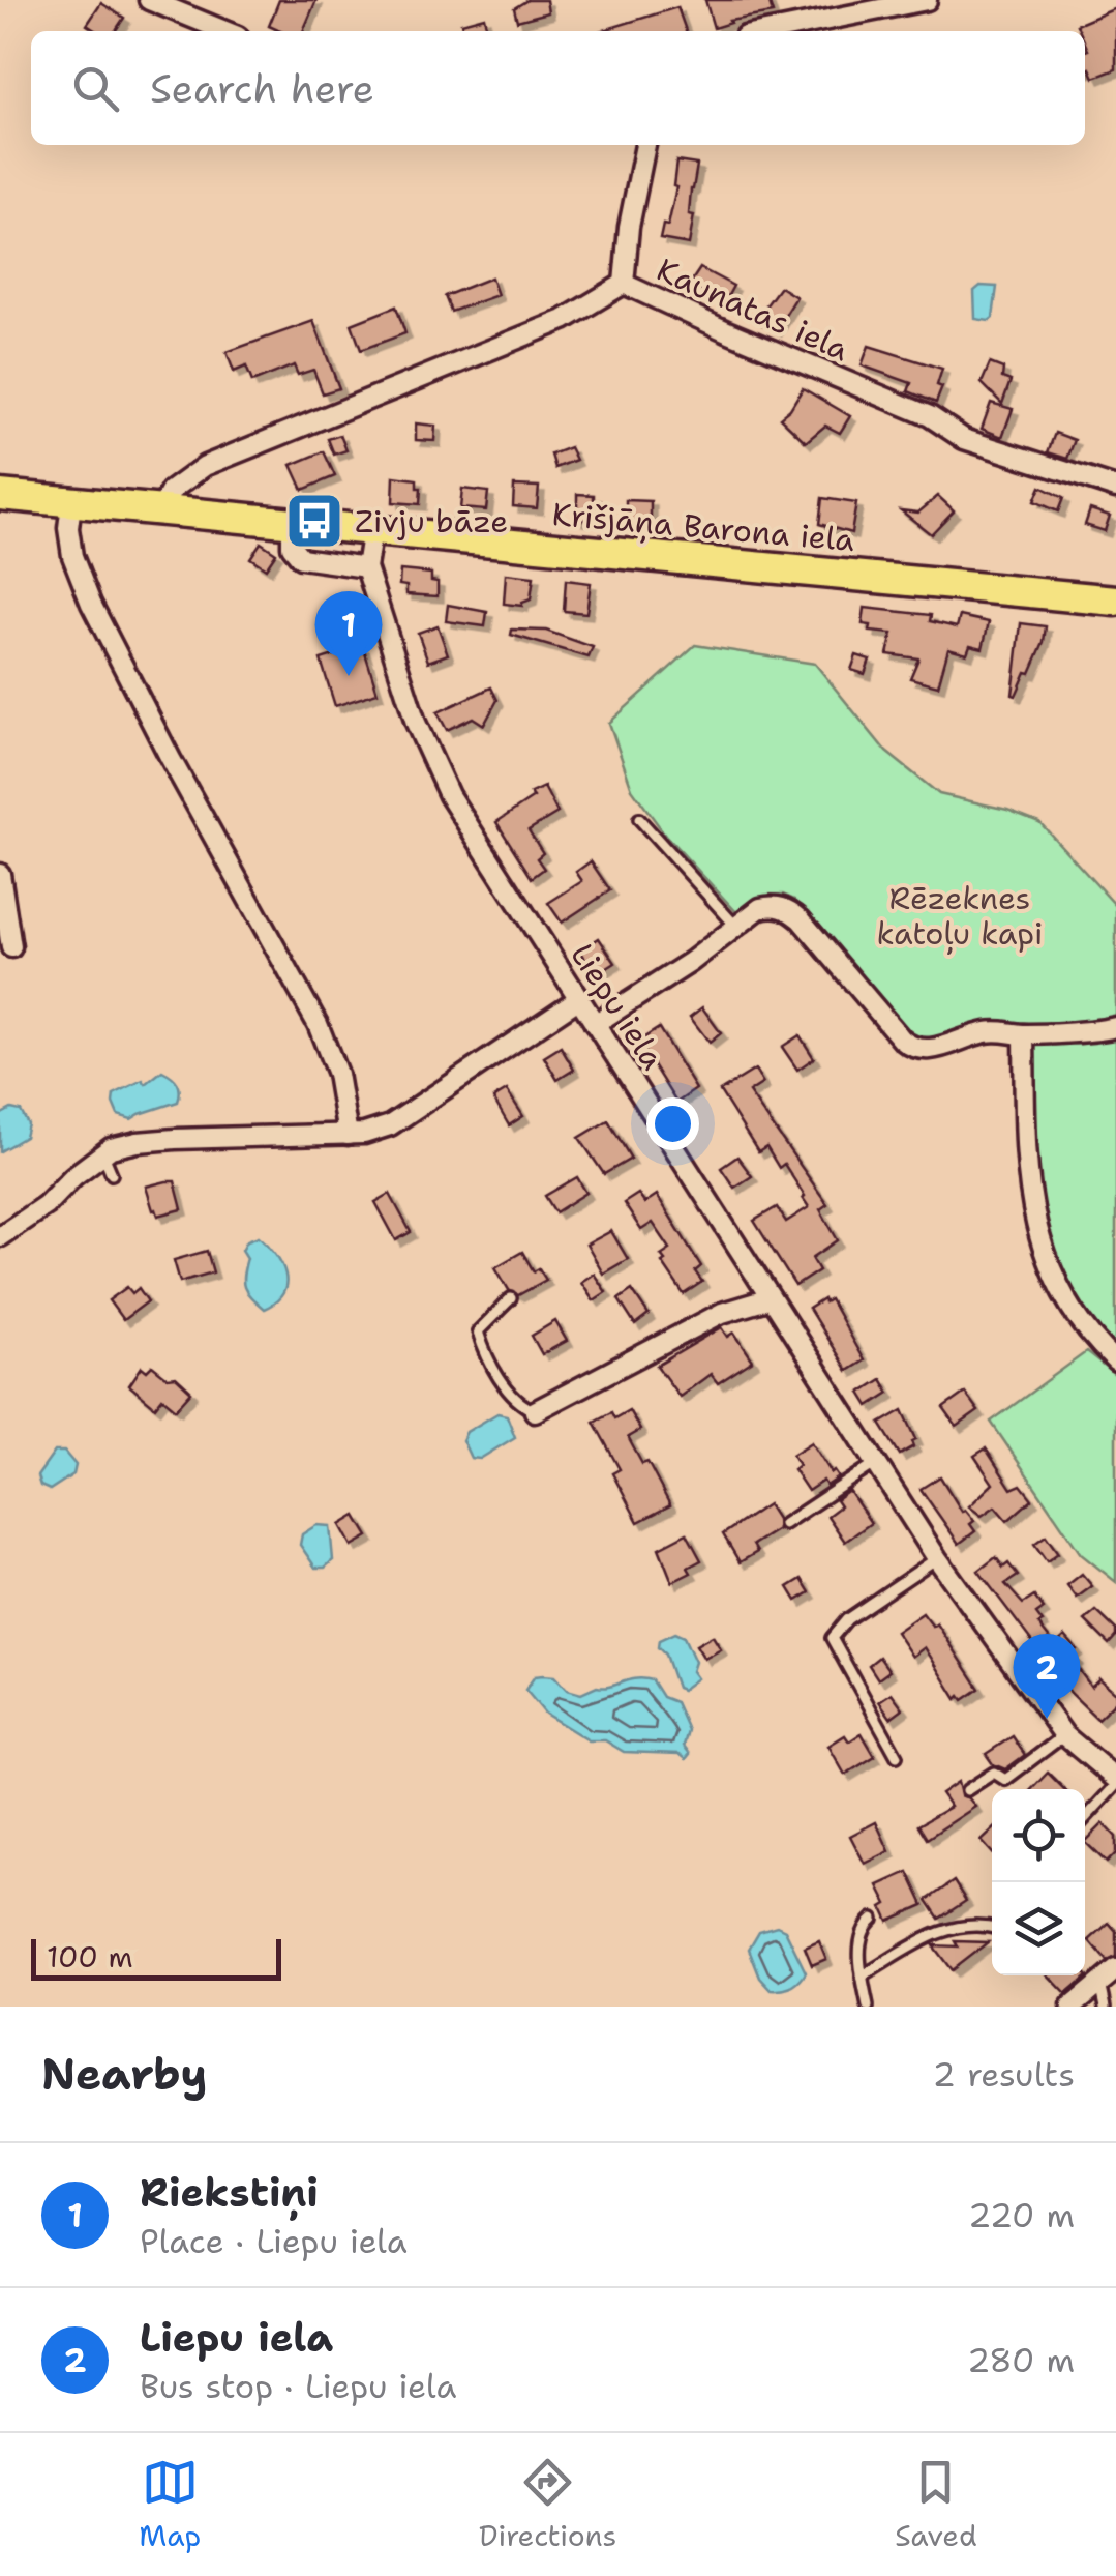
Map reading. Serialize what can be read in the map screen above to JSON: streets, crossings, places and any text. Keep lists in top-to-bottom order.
{
  "streets": {
    "main road": ["Krišjāņa Barona iela"],
    "street": ["Kaunatas iela", "Liepu iela"]
  },
  "crossings": [
    ["Kaunatas iela", "Krišjāņa Barona iela"],
    ["Krišjāņa Barona iela", "Liepu iela"]
  ],
  "parks": ["Rēzeknes katoļu kapi"],
  "places": {
    "bus stop": ["Zivju bāze"]
  },
  "scale_bar": "100 m",
  "page": {
    "search": "Search here",
    "pins": ["1", "2"],
    "scale": "100 m",
    "heading": ["Nearby", "2 results"],
    "list": [
      {
        "mark": "1",
        "name": "Riekstiņi",
        "note": "Place · Liepu iela",
        "value": "220 m"
      },
      {
        "mark": "2",
        "name": "Liepu iela",
        "note": "Bus stop · Liepu iela",
        "value": "280 m"
      }
    ],
    "nav": ["Map", "Directions", "Saved"]
  }
}
